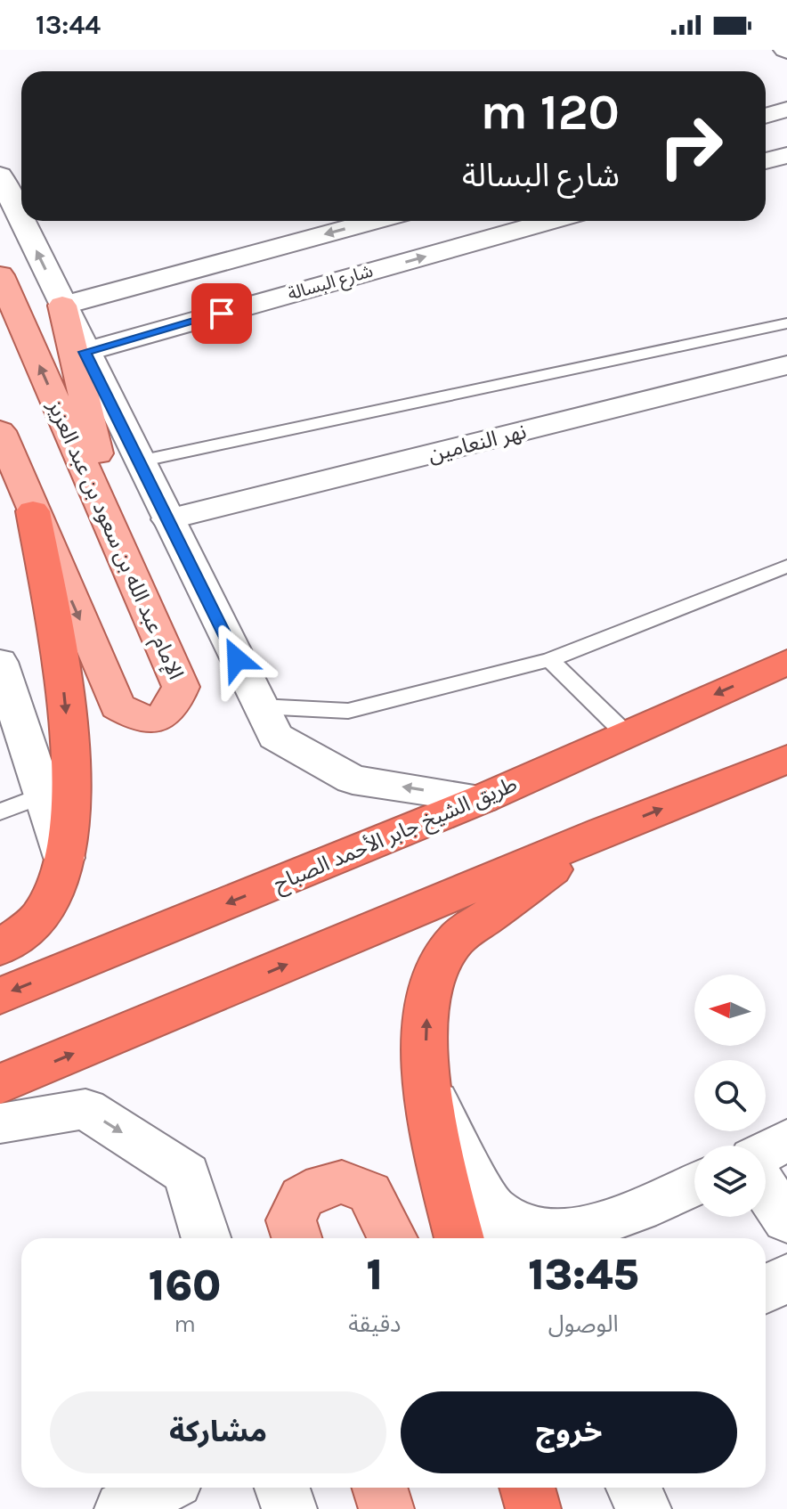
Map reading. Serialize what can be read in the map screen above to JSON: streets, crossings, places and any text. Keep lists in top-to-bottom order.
{
  "streets": {
    "highway": ["طريق الشيخ جابر الأحمد الصباح"],
    "main road": ["الإمام عبد الله بن سعود بن عبد العزيز"],
    "street": ["شارع البسالة", "نهر النعامين"]
  },
  "north": "left",
  "page": {
    "status": "13:44",
    "turn": ["120 m", "شارع البسالة"],
    "eta": [
      "13:45",
      "الوصول",
      "1",
      "دقيقة",
      "160",
      "m"
    ],
    "buttons": ["خروج", "مشاركة"]
  }
}
